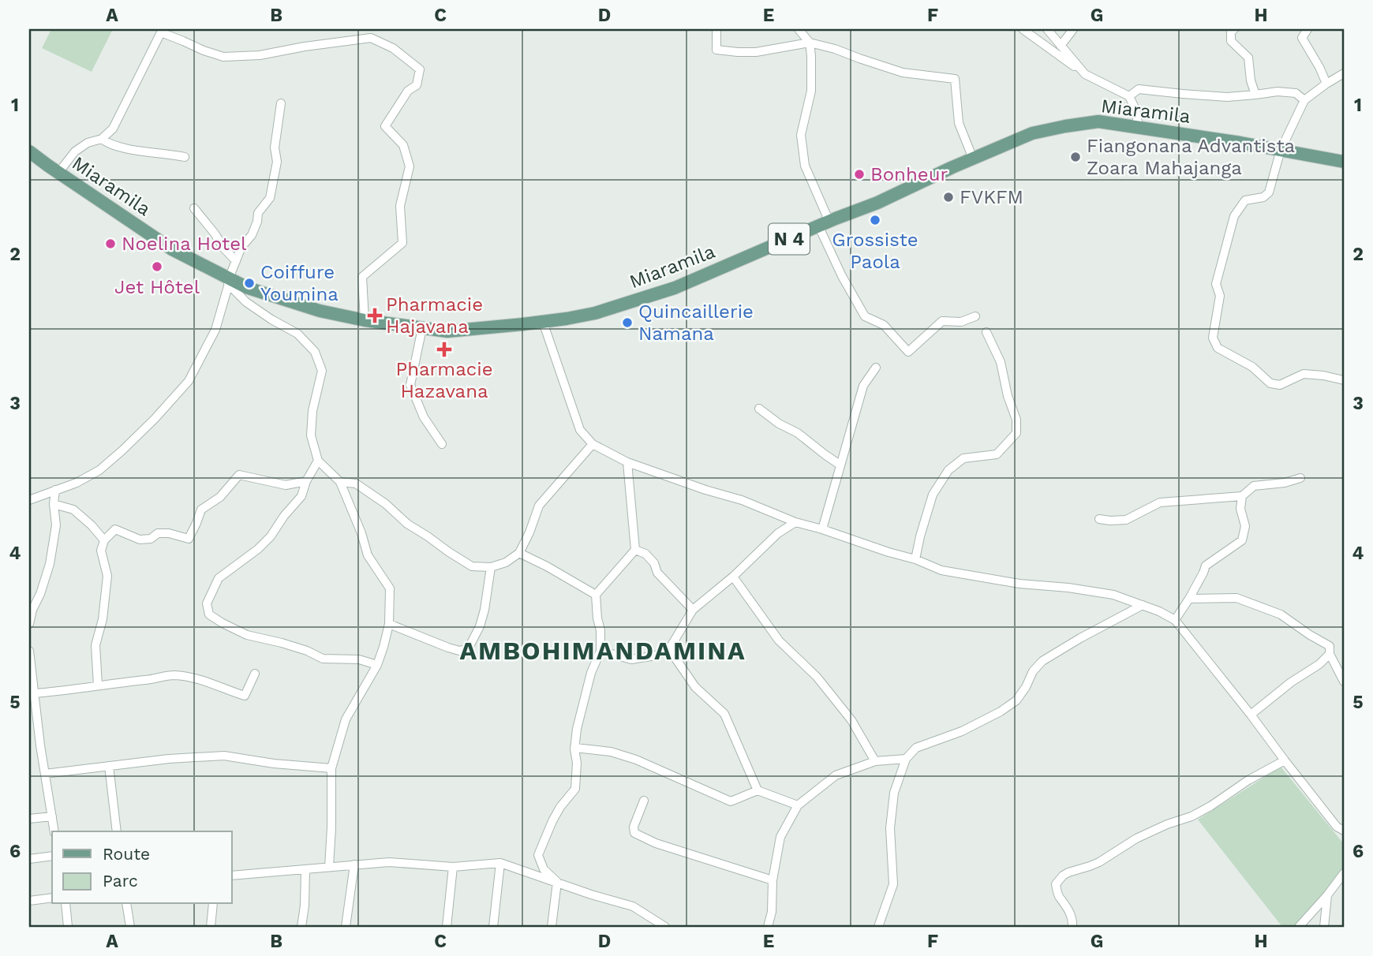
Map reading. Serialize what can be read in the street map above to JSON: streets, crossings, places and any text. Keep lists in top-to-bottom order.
{
  "streets": {
    "main road": ["Miaramila", "N 4"]
  },
  "districts": ["AMBOHIMANDAMINA"],
  "places": {
    "other": [
      "Fiangonana Advantista Zoara Mahajanga",
      "Bonheur",
      "FVKFM",
      "Grossiste Paola",
      "Noelina Hotel",
      "Jet Hôtel",
      "Coiffure Youmina",
      "Quincaillerie Namana"
    ],
    "health": ["Pharmacie Hajavana", "Pharmacie Hazavana"]
  },
  "legend": ["Route", "Parc"],
  "grid": {
    "columns": [
      "A",
      "B",
      "C",
      "D",
      "E",
      "F",
      "G",
      "H"
    ],
    "rows": [
      "1",
      "2",
      "3",
      "4",
      "5",
      "6"
    ]
  }
}
